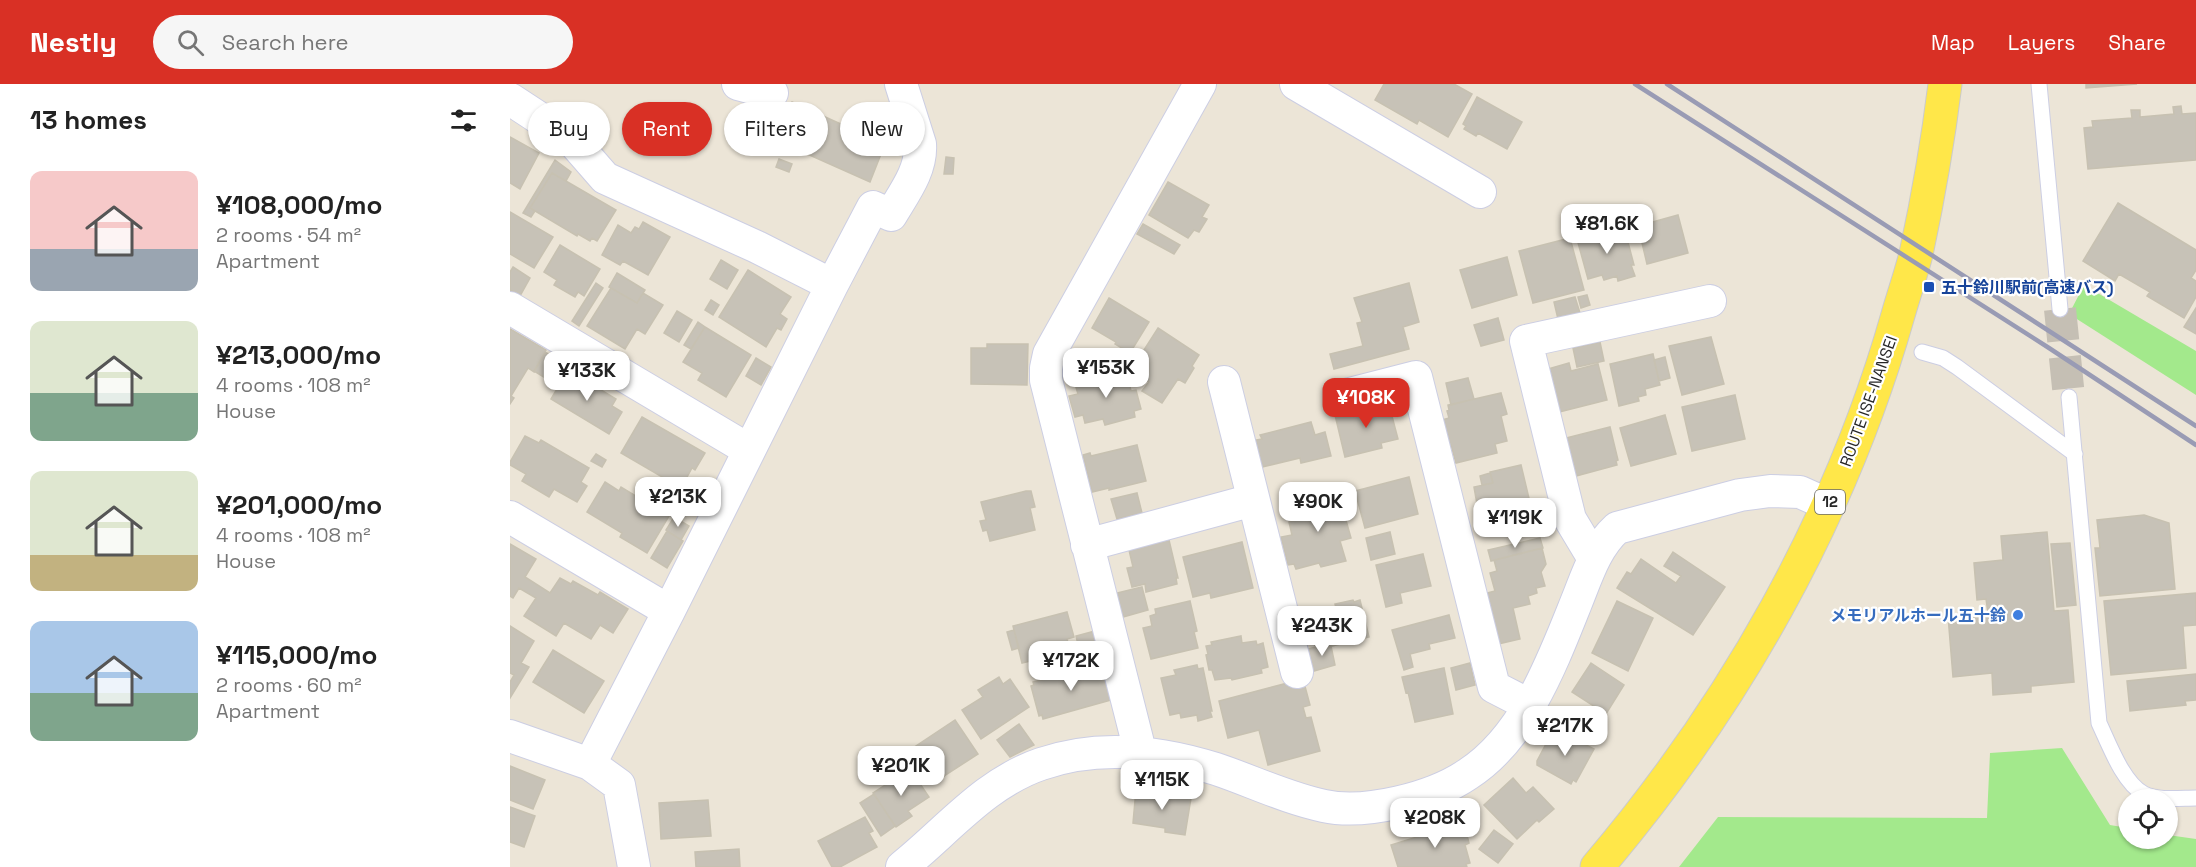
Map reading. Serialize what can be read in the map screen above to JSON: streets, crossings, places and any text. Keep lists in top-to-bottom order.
{
  "streets": {
    "main road": ["ROUTE ISE-NANSEI", "12"]
  },
  "places": {
    "transit": ["五十鈴川駅前(高速バス)"],
    "other": ["メモリアルホール五十鈴"]
  },
  "page": {
    "header": "Nestly",
    "search": "Search here",
    "nav": ["Map", "Layers", "Share"],
    "heading": "13 homes",
    "chip": [
      "Buy",
      "Rent",
      "Filters",
      "New"
    ],
    "list": [
      {
        "name": "¥108,000/mo",
        "note": "2 rooms · 54 m² · Apartment"
      },
      {
        "name": "¥213,000/mo",
        "note": "4 rooms · 108 m² · House"
      },
      {
        "name": "¥201,000/mo",
        "note": "4 rooms · 108 m² · House"
      },
      {
        "name": "¥115,000/mo",
        "note": "2 rooms · 60 m² · Apartment"
      }
    ],
    "price": [
      "¥81.6K",
      "¥153K",
      "¥133K",
      "¥108K",
      "¥213K",
      "¥90K",
      "¥119K",
      "¥243K",
      "¥172K",
      "¥217K",
      "¥201K",
      "¥115K",
      "¥208K"
    ]
  }
}
